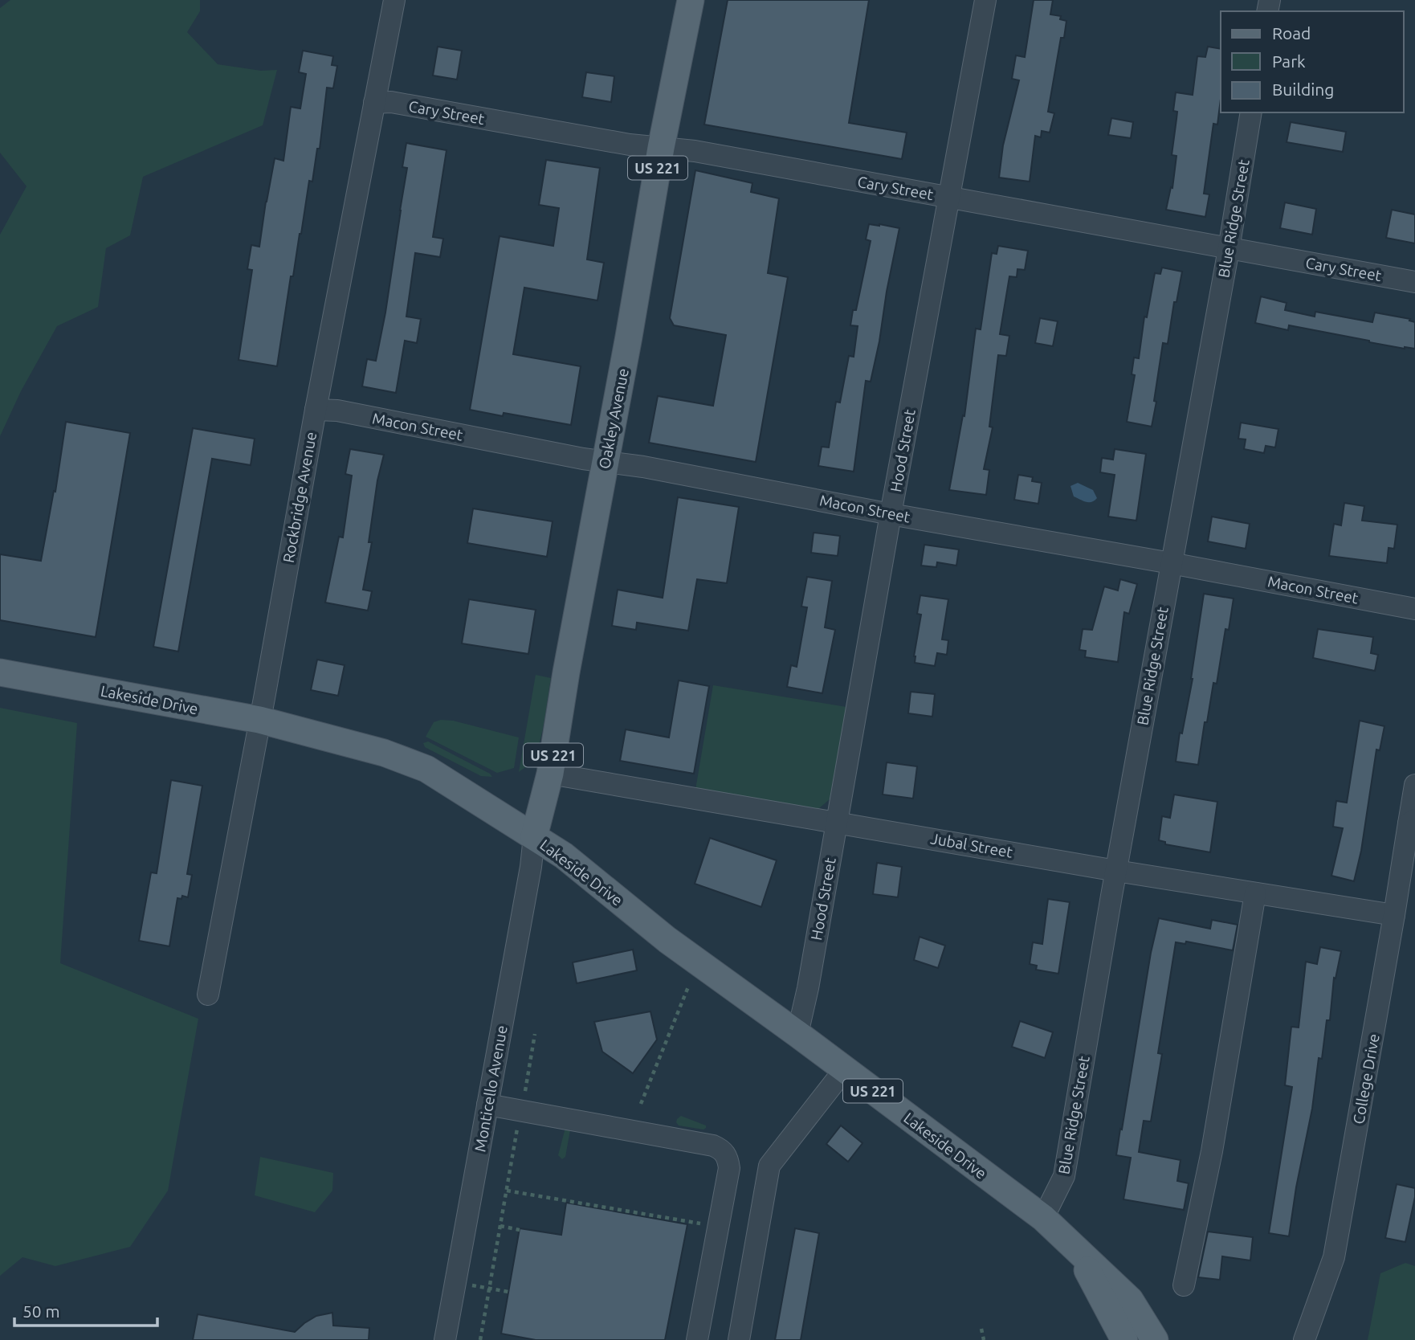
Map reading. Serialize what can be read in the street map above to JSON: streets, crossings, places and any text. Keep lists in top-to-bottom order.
{
  "streets": {
    "main road": ["US 221", "Oakley Avenue", "Lakeside Drive"],
    "street": [
      "Cary Street",
      "Blue Ridge Street",
      "Macon Street",
      "Hood Street",
      "Rockbridge Avenue",
      "Jubal Street",
      "College Drive",
      "Monticello Avenue"
    ]
  },
  "crossings": [
    ["Cary Street", "Blue Ridge Street"],
    ["Cary Street", "Oakley Avenue"],
    ["Cary Street", "Hood Street"],
    ["Cary Street", "Rockbridge Avenue"],
    ["Blue Ridge Street", "Macon Street"],
    ["Blue Ridge Street", "Lakeside Drive"],
    ["Blue Ridge Street", "Jubal Street"],
    ["Oakley Avenue", "Macon Street"],
    ["Oakley Avenue", "Lakeside Drive"],
    ["Oakley Avenue", "Jubal Street"],
    ["Oakley Avenue", "Monticello Avenue"],
    ["Macon Street", "Hood Street"],
    ["Macon Street", "Rockbridge Avenue"],
    ["Hood Street", "Lakeside Drive"],
    ["Hood Street", "Jubal Street"],
    ["Rockbridge Avenue", "Lakeside Drive"],
    ["Lakeside Drive", "Monticello Avenue"],
    ["Jubal Street", "College Drive"]
  ],
  "legend": ["Road", "Park", "Building"],
  "scale_bar": "50 m"
}
